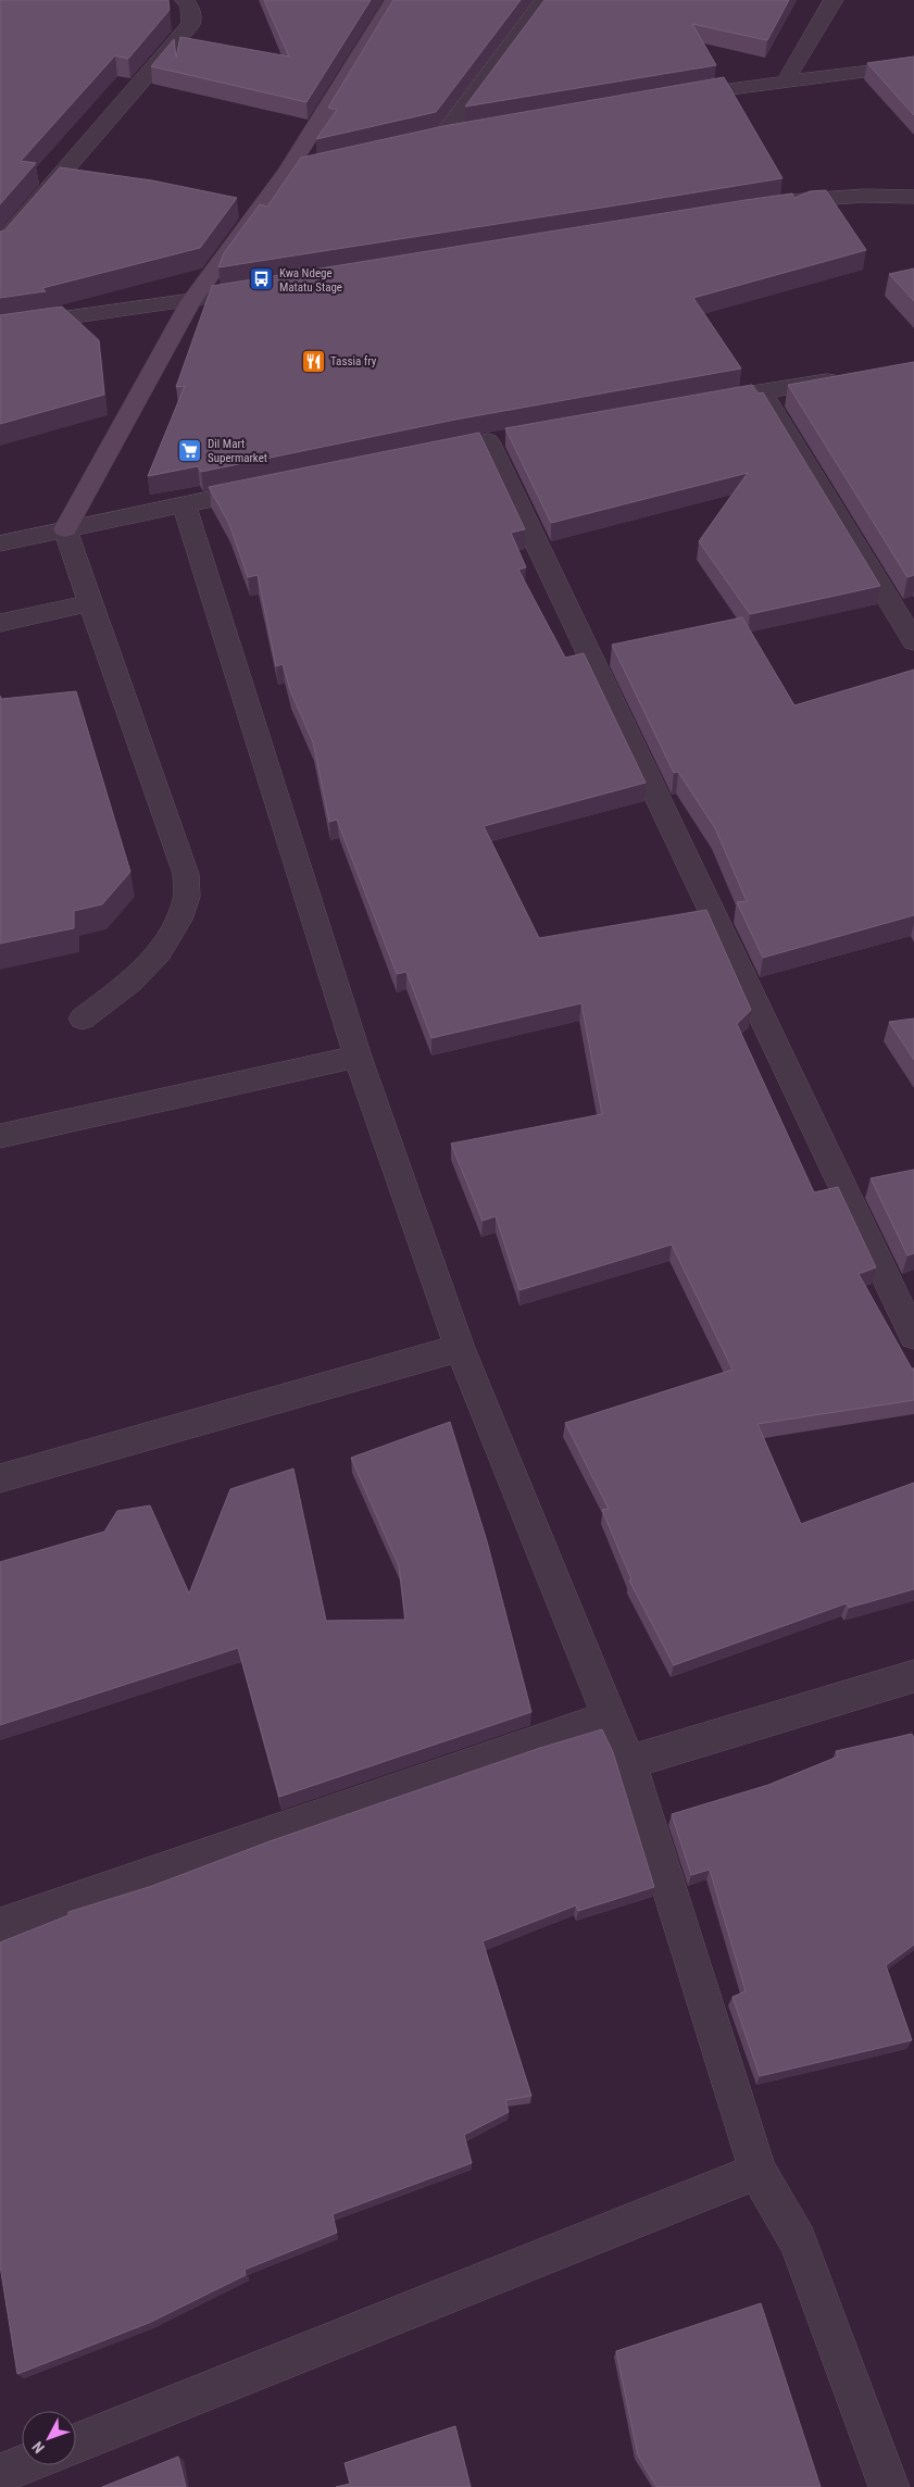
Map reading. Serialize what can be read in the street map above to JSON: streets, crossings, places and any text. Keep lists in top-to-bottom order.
{
  "places": {
    "bus stop": ["Kwa Ndege Matatu Stage"],
    "restaurant": ["Tassia fry"],
    "supermarket": ["Dil Mart Supermarket"]
  },
  "north": "bottom left"
}
